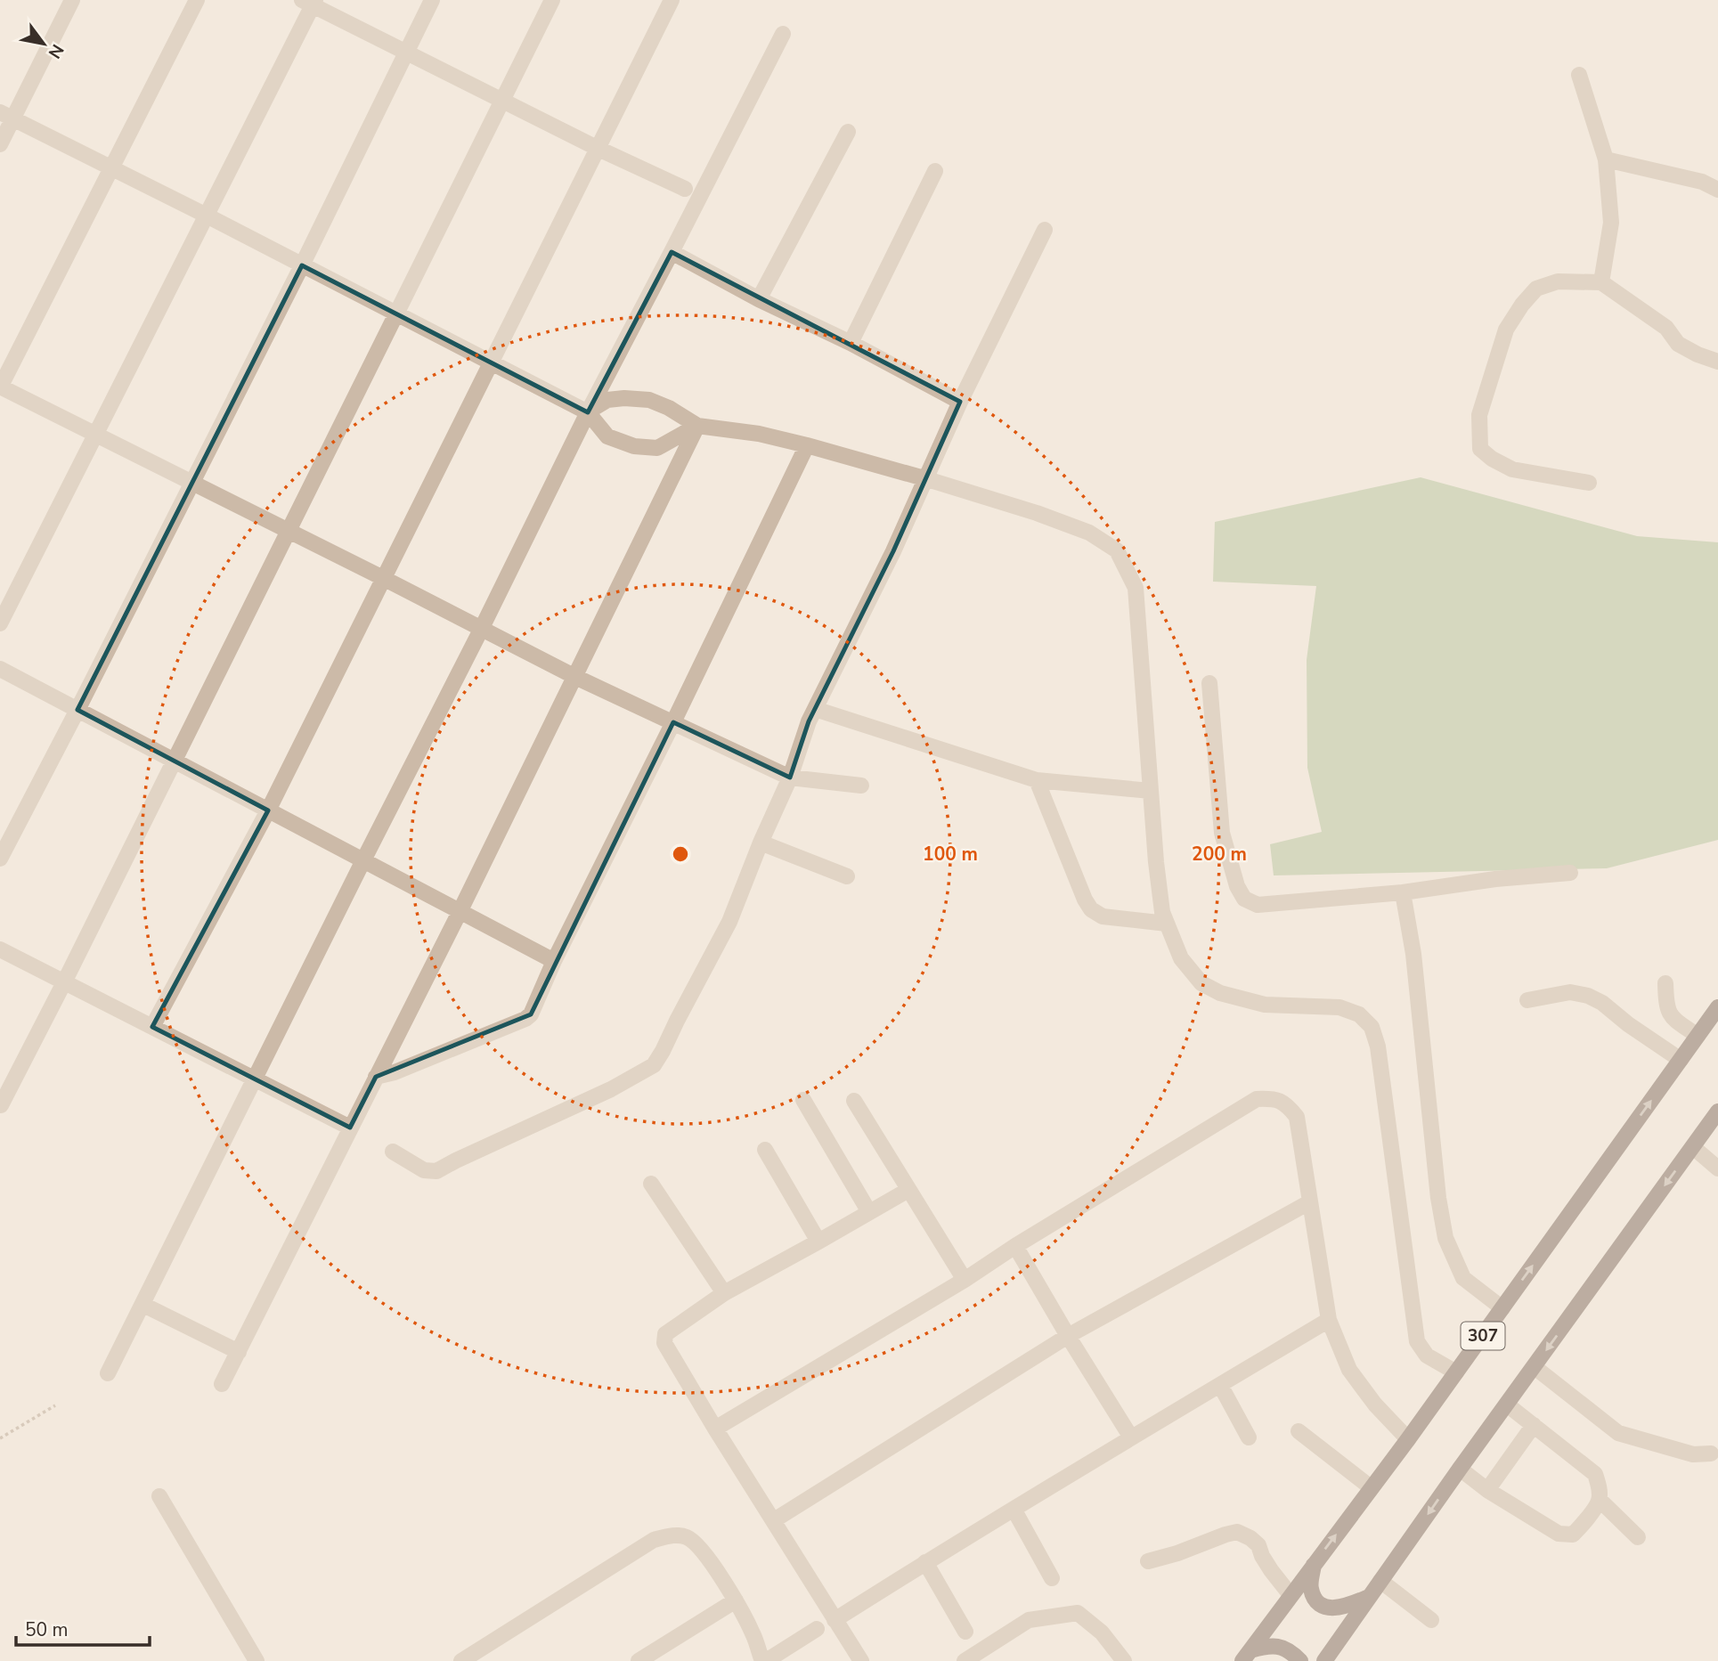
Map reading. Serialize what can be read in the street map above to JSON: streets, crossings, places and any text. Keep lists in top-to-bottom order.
{
  "streets": {
    "main road": ["307"]
  },
  "scale_bar": "50 m",
  "north": "bottom right",
  "rings": ["100 m", "200 m"]
}
